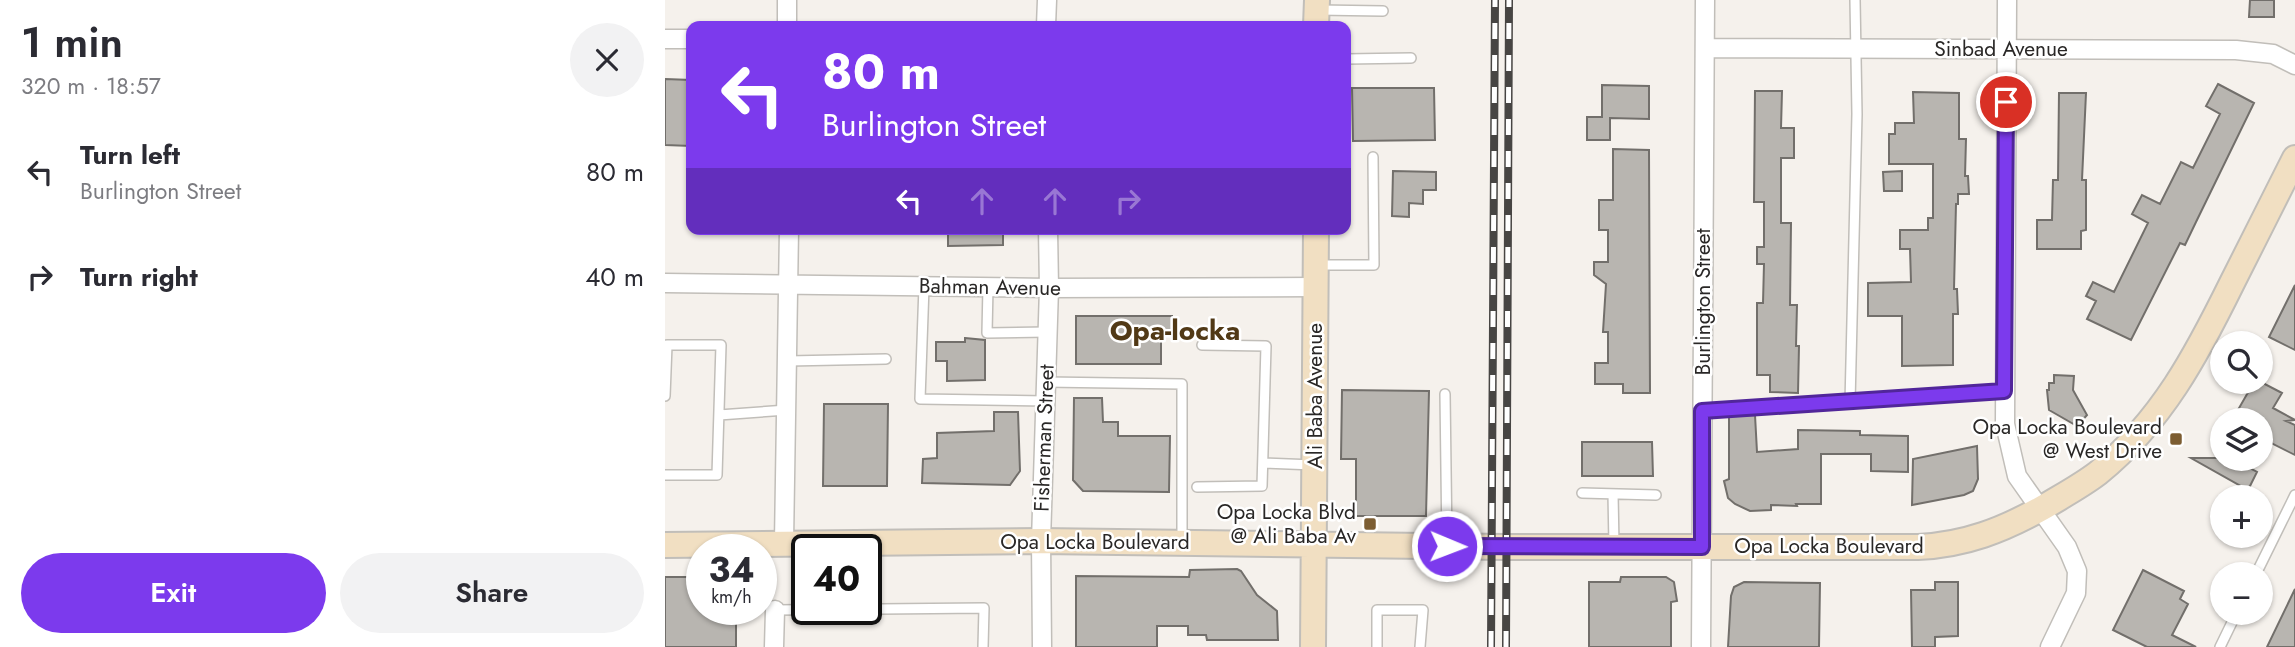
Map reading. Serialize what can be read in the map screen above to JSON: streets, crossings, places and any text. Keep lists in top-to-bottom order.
{
  "streets": {
    "street": [
      "Sinbad Avenue",
      "Bahman Avenue",
      "Burlington Street",
      "Ali Baba Avenue",
      "Fisherman Street",
      "Opa Locka Boulevard"
    ]
  },
  "crossings": [
    ["Sinbad Avenue", "Burlington Street"],
    ["Bahman Avenue", "Ali Baba Avenue"],
    ["Bahman Avenue", "Fisherman Street"],
    ["Burlington Street", "Opa Locka Boulevard"],
    ["Ali Baba Avenue", "Opa Locka Boulevard"],
    ["Fisherman Street", "Opa Locka Boulevard"]
  ],
  "districts": ["Opa-locka"],
  "places": {
    "transit": ["Opa Locka Boulevard @ West Drive", "Opa Locka Blvd @ Ali Baba Av"]
  },
  "page": {
    "heading": ["1 min", "320 m · 18:57"],
    "turn": ["80 m", "Burlington Street"],
    "list": [
      {
        "name": "Turn left",
        "note": "Burlington Street",
        "value": "80 m"
      },
      {
        "name": "Turn right",
        "value": "40 m"
      }
    ],
    "map_buttons": ["+", "−"],
    "speed": "34 km/h",
    "limit": "40",
    "buttons": ["Exit", "Share"]
  }
}
